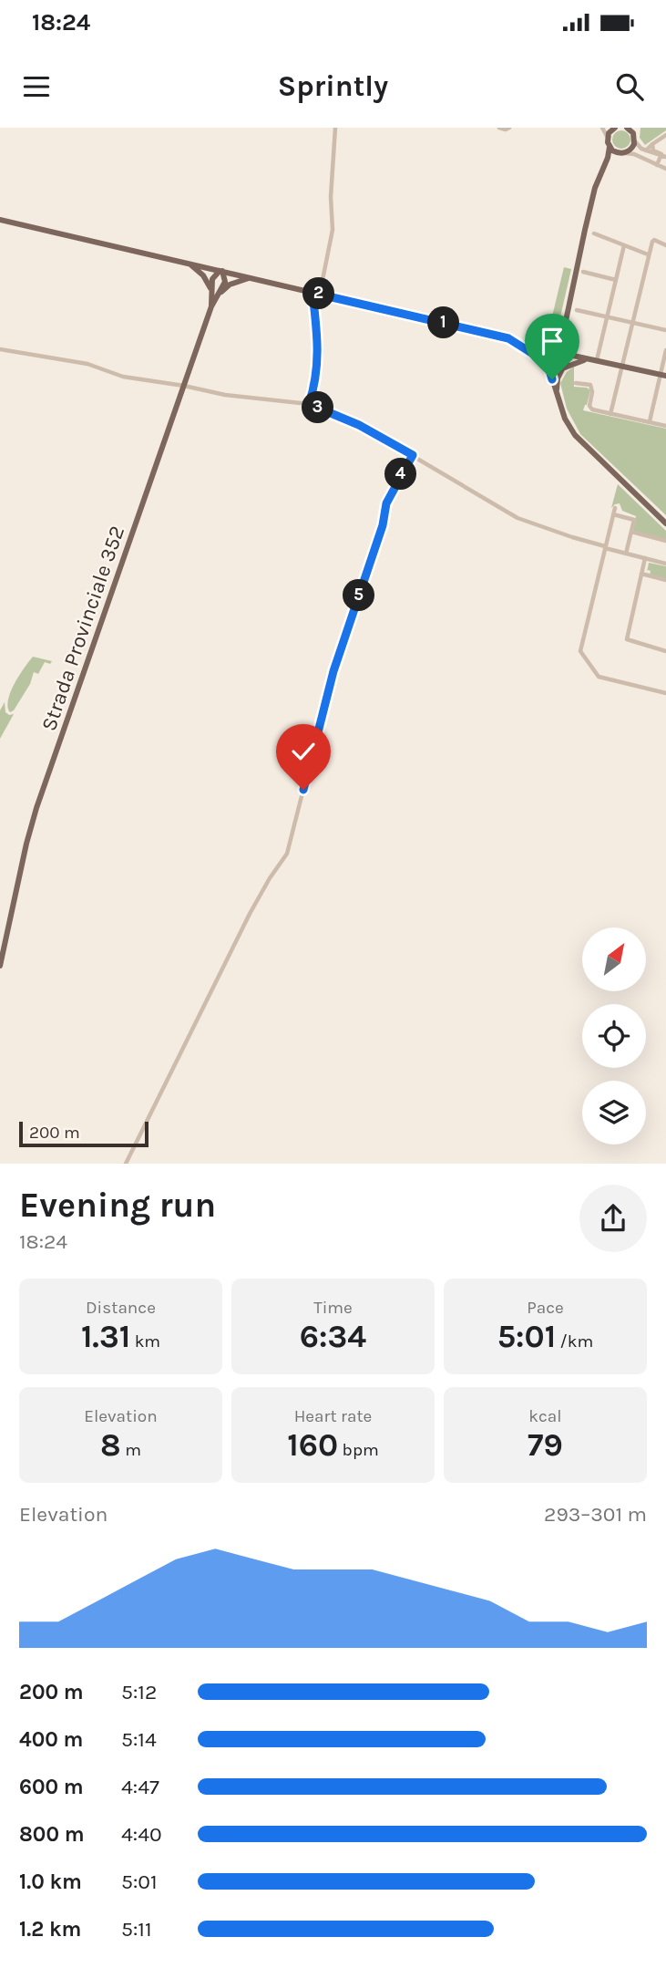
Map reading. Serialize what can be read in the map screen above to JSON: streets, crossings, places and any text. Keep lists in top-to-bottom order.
{
  "streets": {
    "main road": ["Strada Provinciale 352"]
  },
  "scale_bar": "200 m",
  "north": "top right",
  "page": {
    "status": "18:24",
    "header": "Sprintly",
    "pins": [
      "2",
      "1",
      "3",
      "4",
      "5"
    ],
    "scale": "200 m",
    "heading": ["Evening run", "18:24"],
    "stats": [
      ["Distance", "1.31 km"],
      ["Time", "6:34"],
      ["Pace", "5:01 /km"],
      ["Elevation", "8 m"],
      ["Heart rate", "160 bpm"],
      ["kcal", "79"]
    ],
    "chart": ["Elevation", "293–301 m"],
    "list": [
      {
        "name": "200 m",
        "note": "5:12"
      },
      {
        "name": "400 m",
        "note": "5:14"
      },
      {
        "name": "600 m",
        "note": "4:47"
      },
      {
        "name": "800 m",
        "note": "4:40"
      },
      {
        "name": "1.0 km",
        "note": "5:01"
      },
      {
        "name": "1.2 km",
        "note": "5:11"
      }
    ]
  }
}
